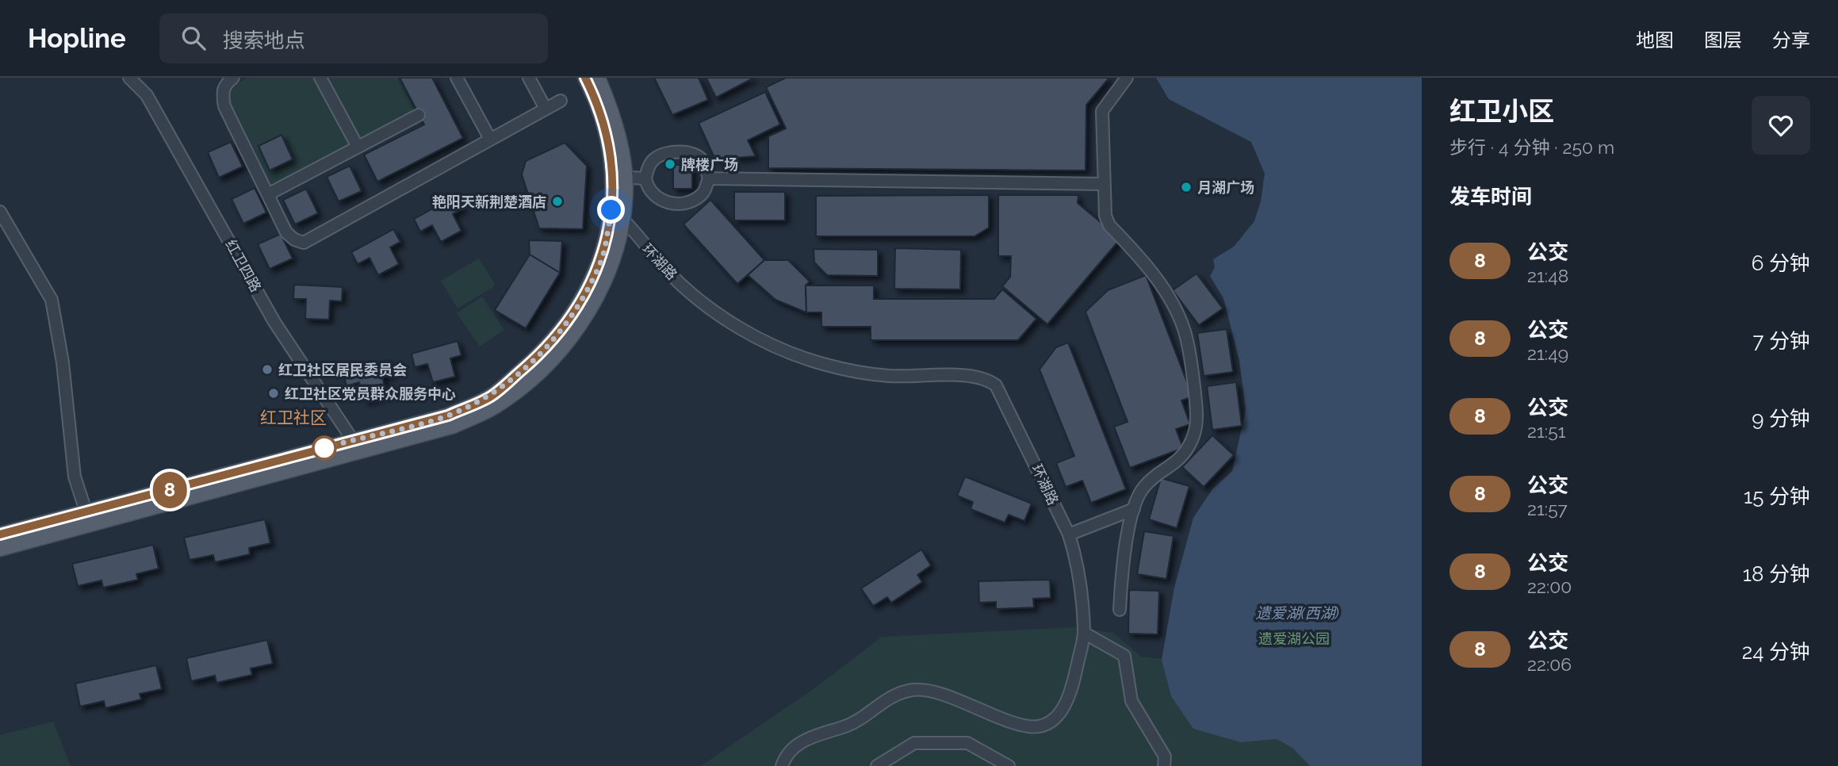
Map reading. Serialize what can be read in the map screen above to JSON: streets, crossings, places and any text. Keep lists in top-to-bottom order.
{
  "streets": {
    "street": ["环湖路", "红卫四路"]
  },
  "districts": ["红卫社区"],
  "water": ["遗爱湖(西湖)"],
  "parks": ["遗爱湖公园"],
  "places": [
    "牌楼广场",
    "月湖广场",
    "艳阳天新荆楚酒店",
    "红卫社区居民委员会",
    "红卫社区党员群众服务中心"
  ],
  "lines": ["bus line 8"],
  "page": {
    "header": "Hopline",
    "search": "搜索地点",
    "nav": ["地图", "图层", "分享"],
    "on_map": "8",
    "heading": [
      ["红卫小区", "步行 · 4 分钟 · 250 m"],
      "发车时间"
    ],
    "list": [
      {
        "mark": "8",
        "name": "公交",
        "note": "21:48",
        "value": "6 分钟"
      },
      {
        "mark": "8",
        "name": "公交",
        "note": "21:49",
        "value": "7 分钟"
      },
      {
        "mark": "8",
        "name": "公交",
        "note": "21:51",
        "value": "9 分钟"
      },
      {
        "mark": "8",
        "name": "公交",
        "note": "21:57",
        "value": "15 分钟"
      },
      {
        "mark": "8",
        "name": "公交",
        "note": "22:00",
        "value": "18 分钟"
      },
      {
        "mark": "8",
        "name": "公交",
        "note": "22:06",
        "value": "24 分钟"
      }
    ]
  }
}
